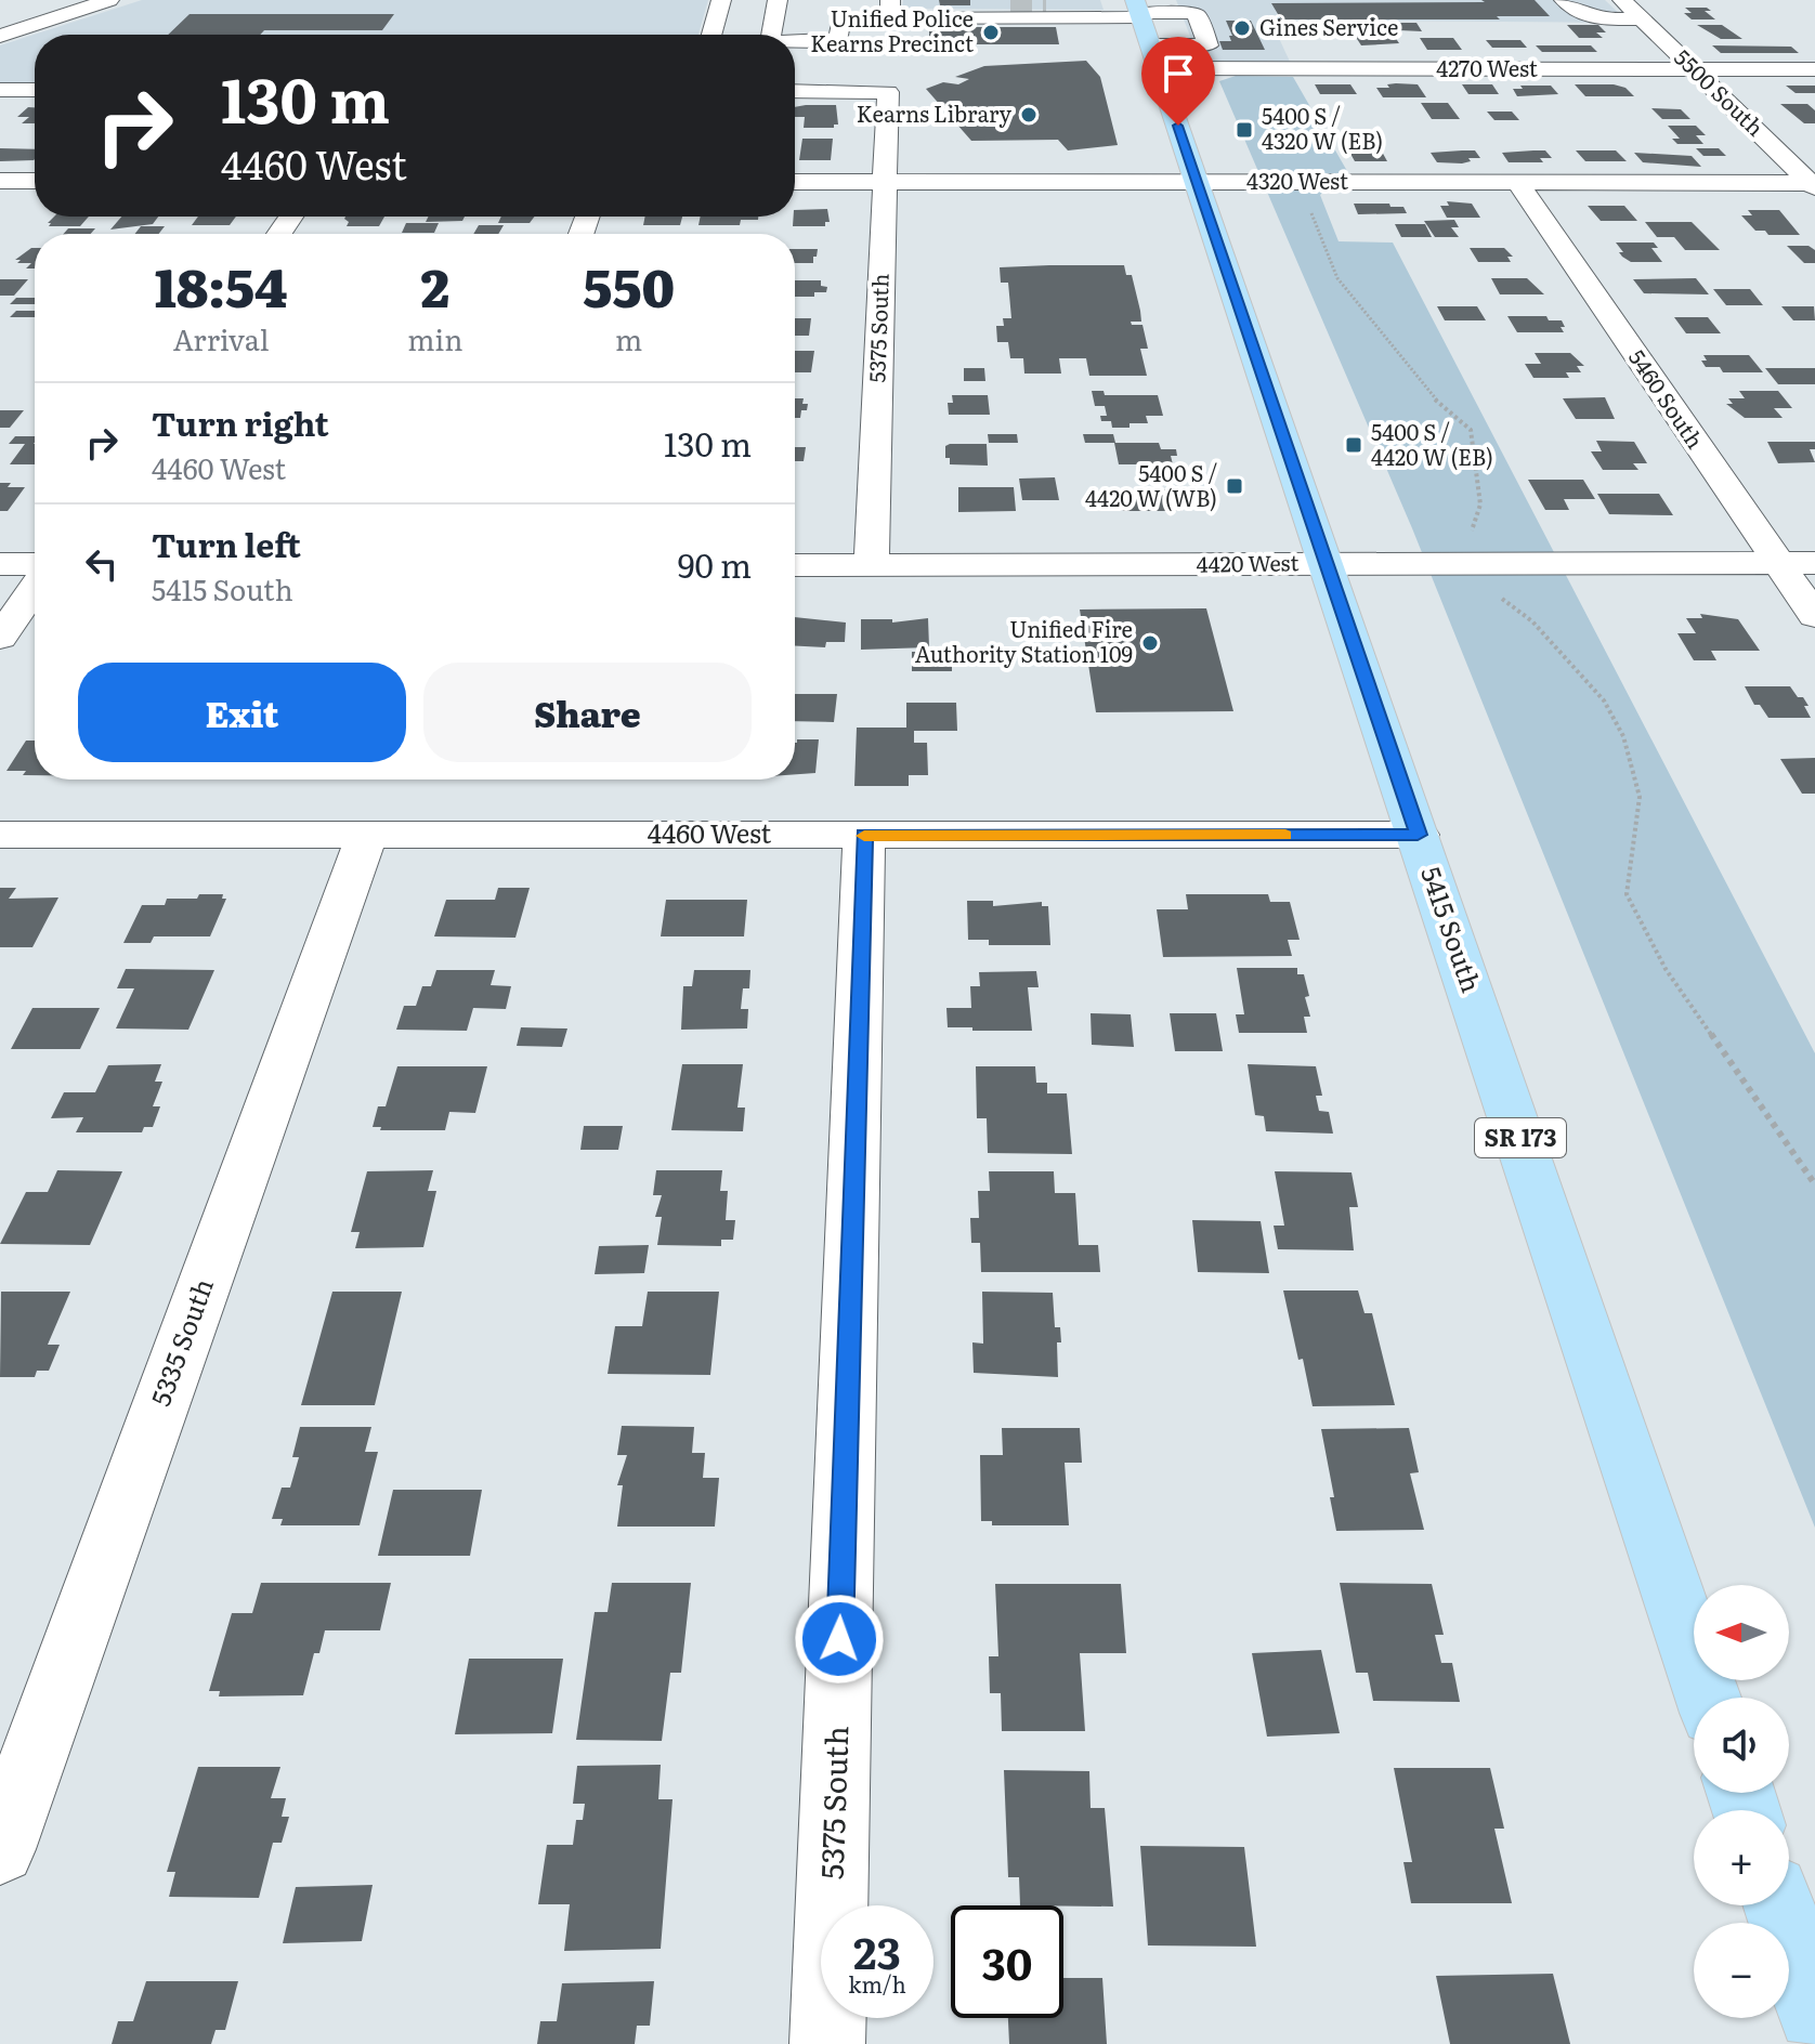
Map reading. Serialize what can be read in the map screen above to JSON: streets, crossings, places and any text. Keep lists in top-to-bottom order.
{
  "streets": {
    "main road": ["5415 South", "SR 173"],
    "street": [
      "4270 West",
      "5500 South",
      "4320 West",
      "5375 South",
      "5460 South",
      "4420 West",
      "4460 West",
      "5335 South"
    ]
  },
  "crossings": [
    ["4270 West", "5500 South"],
    ["4270 West", "5415 South"],
    ["5500 South", "4320 West"],
    ["4320 West", "5375 South"],
    ["4320 West", "5460 South"],
    ["4320 West", "5415 South"],
    ["5375 South", "4420 West"],
    ["5375 South", "4460 West"],
    ["5460 South", "4420 West"],
    ["4420 West", "5415 South"],
    ["4460 West", "5415 South"],
    ["4460 West", "5335 South"]
  ],
  "places": {
    "other": [
      "Gines Service",
      "Unified Police Kearns Precinct",
      "Kearns Library",
      "Unified Fire Authority Station 109"
    ],
    "transit": ["5400 S / 4320 W (EB)", "5400 S / 4420 W (EB)", "5400 S / 4420 W (WB)"]
  },
  "north": "left",
  "page": {
    "turn": ["130 m", "4460 West"],
    "eta": [
      "18:54",
      "Arrival",
      "2",
      "min",
      "550",
      "m"
    ],
    "list": [
      {
        "name": "Turn right",
        "note": "4460 West",
        "value": "130 m"
      },
      {
        "name": "Turn left",
        "note": "5415 South",
        "value": "90 m"
      }
    ],
    "buttons": ["Exit", "Share"],
    "map_buttons": ["+", "−"],
    "speed": "23 km/h",
    "limit": "30"
  }
}
